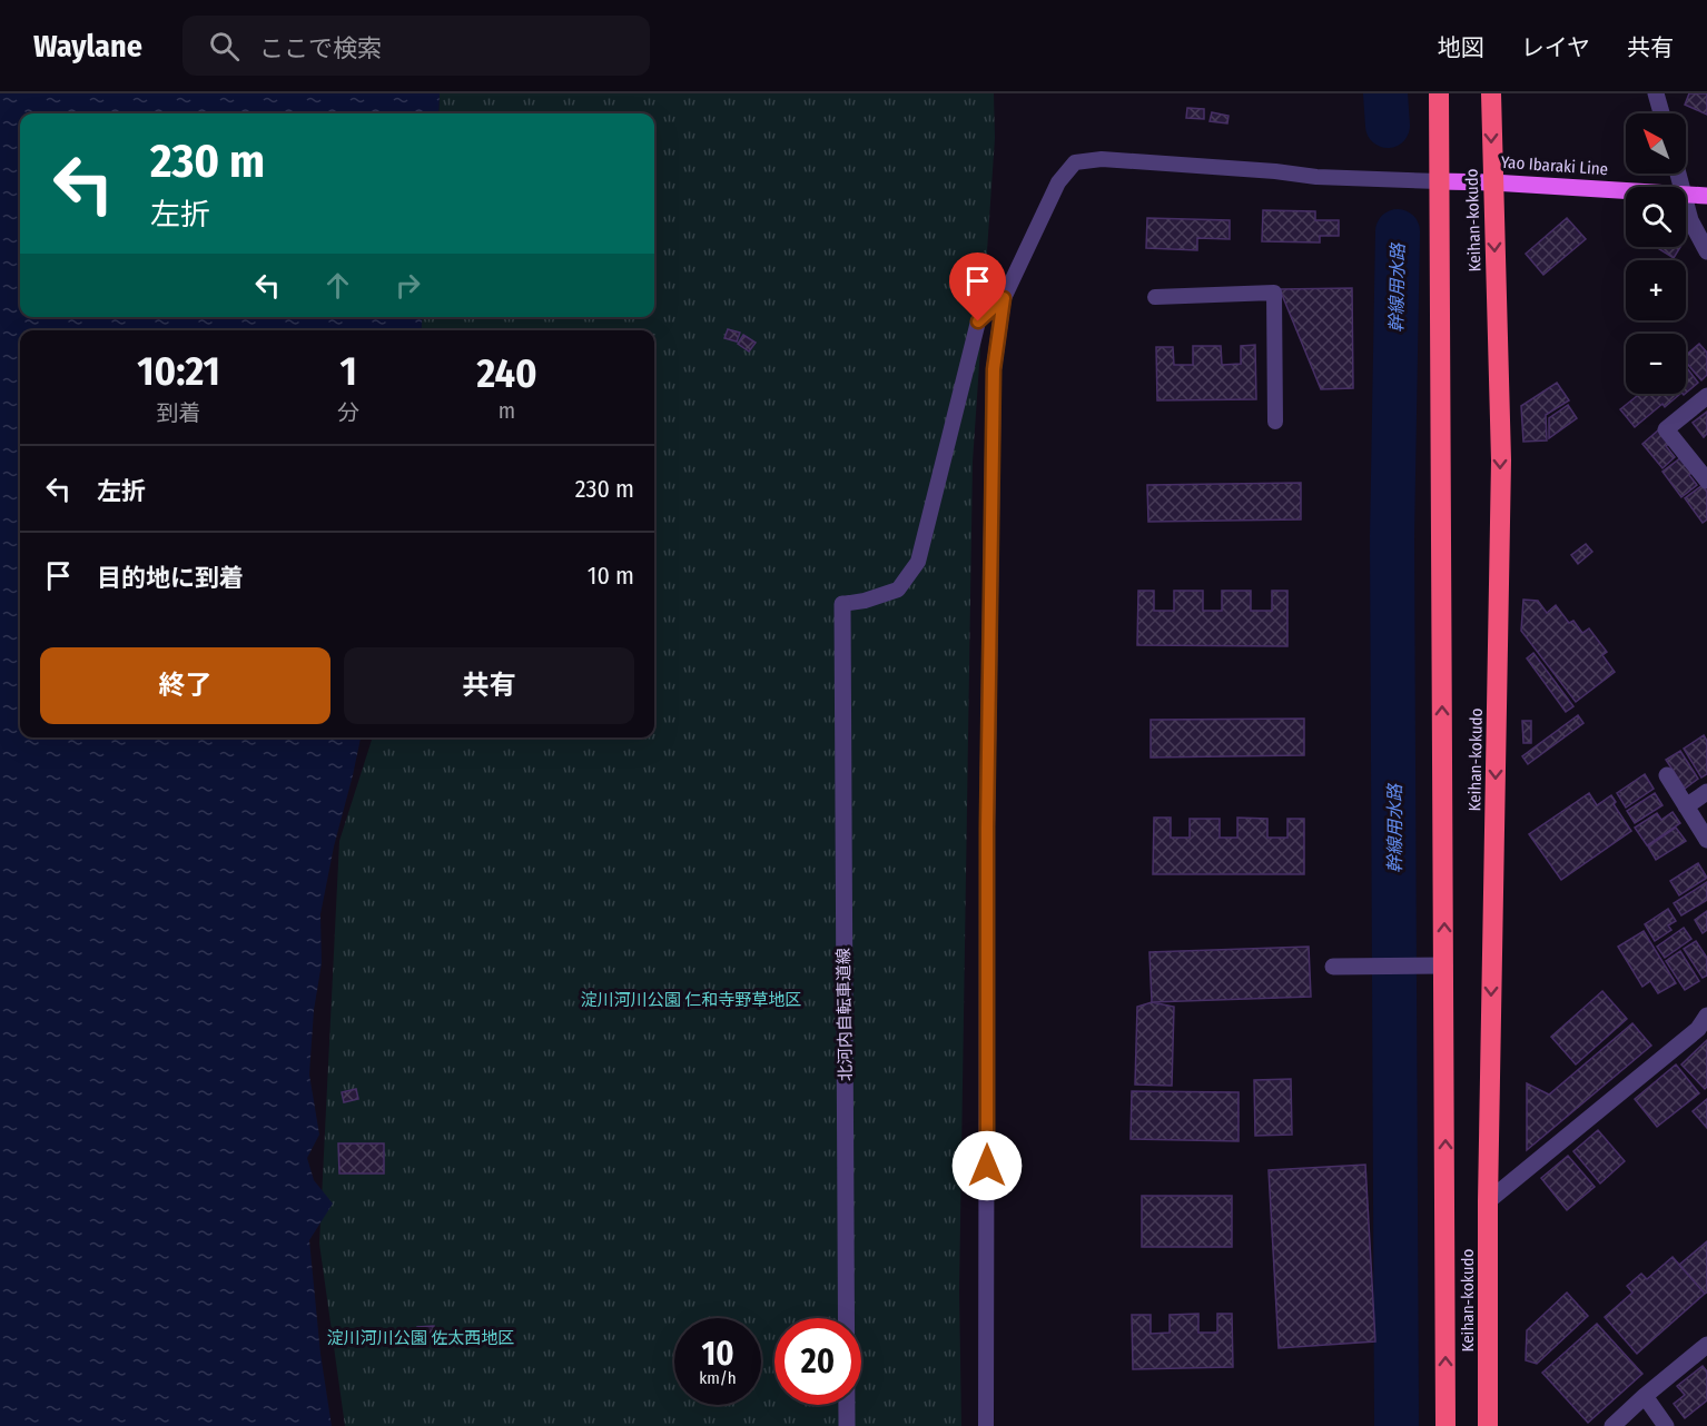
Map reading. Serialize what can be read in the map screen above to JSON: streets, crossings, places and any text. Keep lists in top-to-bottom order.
{
  "streets": {
    "highway": ["Keihan-kokudo"],
    "main road": ["Yao Ibaraki Line"],
    "street": ["北河内自転車道線"]
  },
  "crossings": [
    ["Yao Ibaraki Line", "Keihan-kokudo"]
  ],
  "water": ["幹線用水路"],
  "parks": ["淀川河川公園 仁和寺野草地区", "淀川河川公園 佐太西地区"],
  "north": "top left",
  "page": {
    "header": "Waylane",
    "search": "ここで検索",
    "nav": ["地図", "レイヤ", "共有"],
    "map_buttons": ["+", "−"],
    "turn": ["230 m", "左折"],
    "eta": [
      "10:21",
      "到着",
      "1",
      "分",
      "240",
      "m"
    ],
    "list": [
      {
        "name": "左折",
        "value": "230 m"
      },
      {
        "name": "目的地に到着",
        "value": "10 m"
      }
    ],
    "buttons": ["終了", "共有"],
    "speed": "10 km/h",
    "limit": "20"
  }
}
